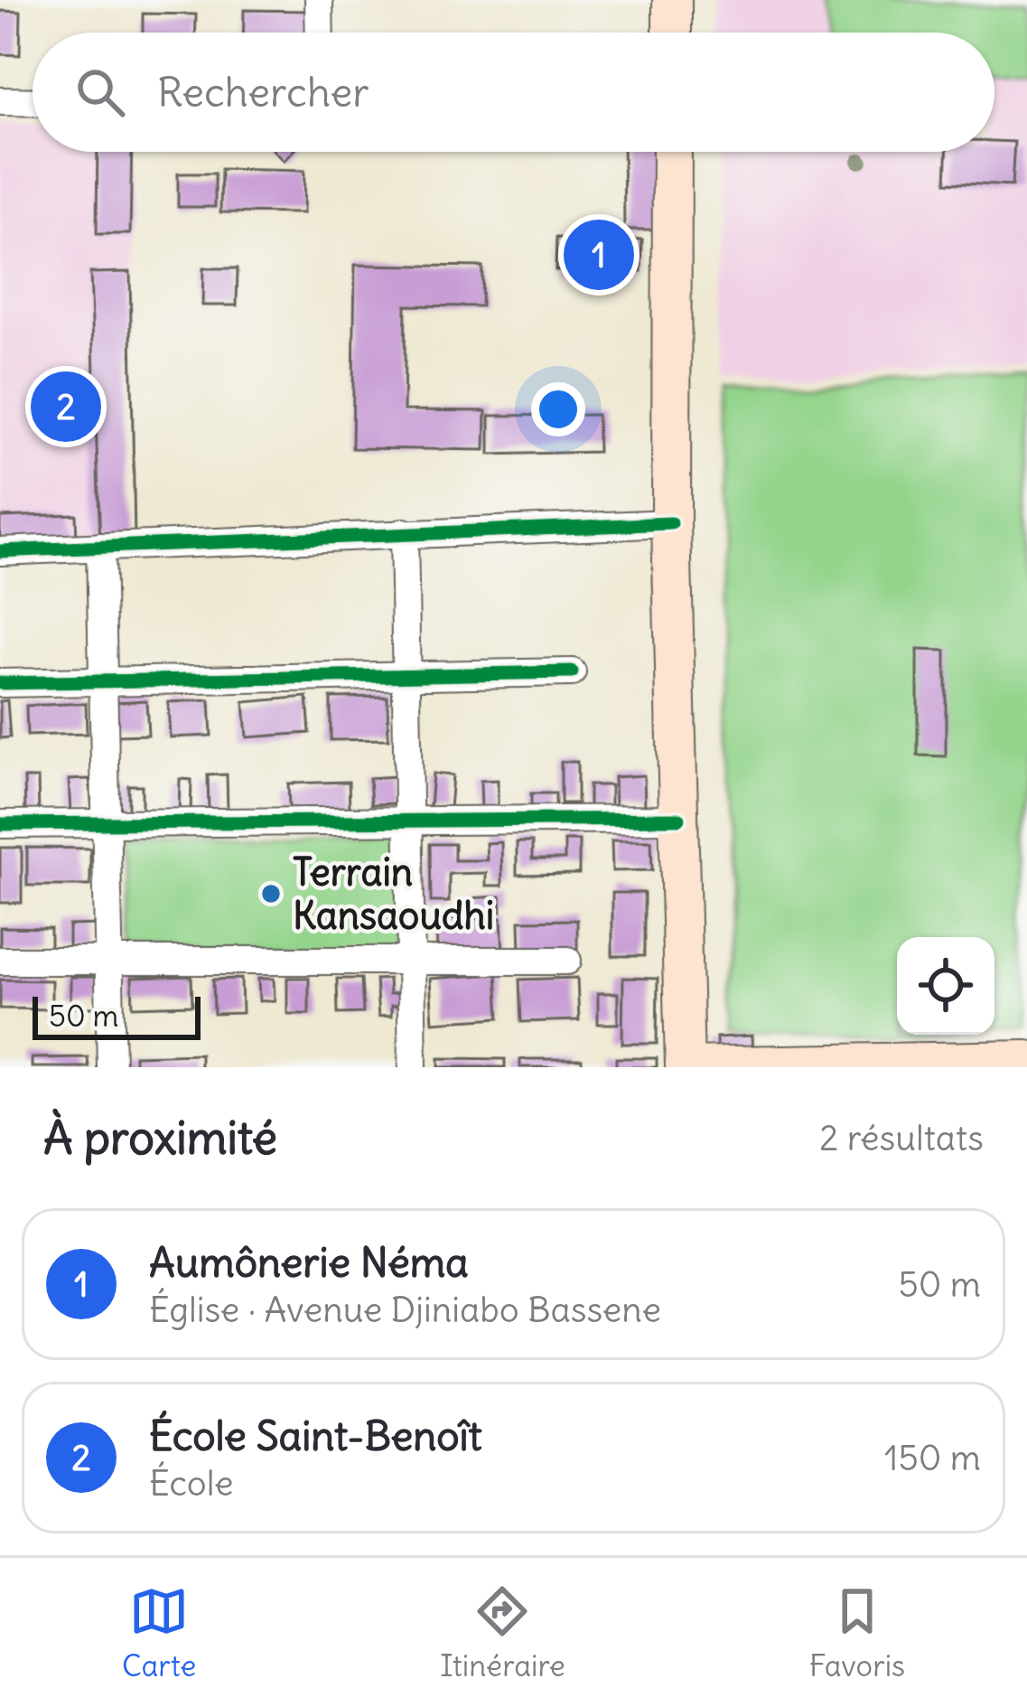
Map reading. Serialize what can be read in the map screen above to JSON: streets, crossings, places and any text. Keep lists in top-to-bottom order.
{
  "places": ["Terrain Kansaoudhi"],
  "scale_bar": "50 m",
  "page": {
    "search": "Rechercher",
    "pins": ["1", "2"],
    "scale": "50 m",
    "heading": ["À proximité", "2 résultats"],
    "list": [
      {
        "mark": "1",
        "name": "Aumônerie Néma",
        "note": "Église · Avenue Djiniabo Bassene",
        "value": "50 m"
      },
      {
        "mark": "2",
        "name": "École Saint-Benoît",
        "note": "École",
        "value": "150 m"
      }
    ],
    "nav": ["Carte", "Itinéraire", "Favoris"]
  }
}
